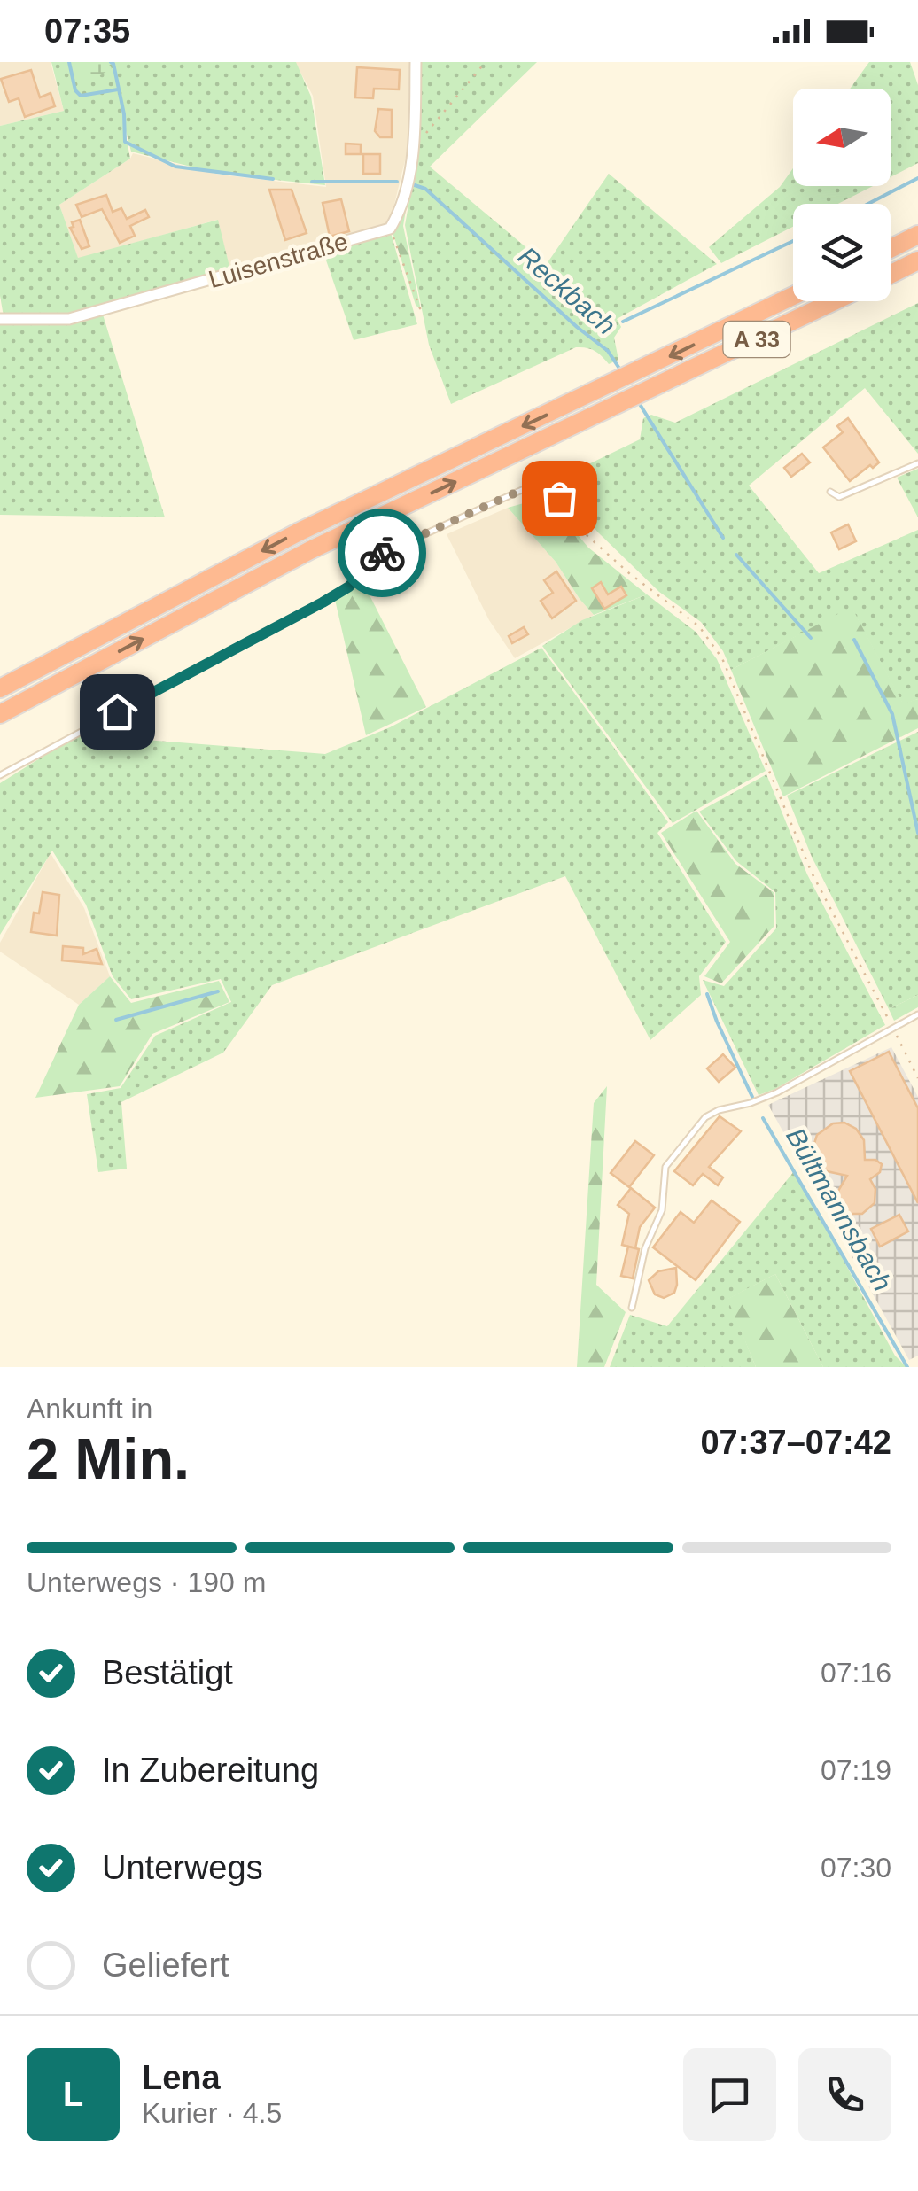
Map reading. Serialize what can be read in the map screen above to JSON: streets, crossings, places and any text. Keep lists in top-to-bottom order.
{
  "streets": {
    "highway": ["A 33"],
    "street": ["Luisenstraße"]
  },
  "water": ["Reckbach", "Bültmannsbach"],
  "north": "left",
  "page": {
    "status": "07:35",
    "heading": ["2 Min.", "Ankunft in", "07:37–07:42"],
    "panel": ["Lena", "Kurier · 4.5"],
    "bar": "Unterwegs · 190 m",
    "list": [
      ["Bestätigt", "07:16"],
      ["In Zubereitung", "07:19"],
      ["Unterwegs", "07:30"],
      "Geliefert"
    ],
    "round": "L"
  }
}
